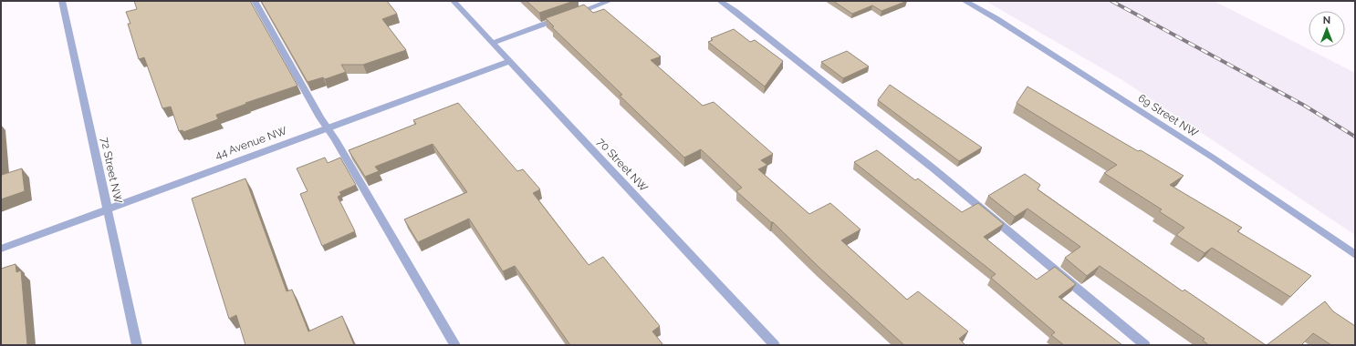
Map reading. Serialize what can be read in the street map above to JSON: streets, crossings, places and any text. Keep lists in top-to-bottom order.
{
  "streets": {
    "street": [
      "69 Street NW",
      "44 Avenue NW",
      "70 Street NW",
      "72 Street NW"
    ]
  },
  "crossings": [
    ["44 Avenue NW", "70 Street NW"],
    ["44 Avenue NW", "72 Street NW"]
  ],
  "north": "top"
}
